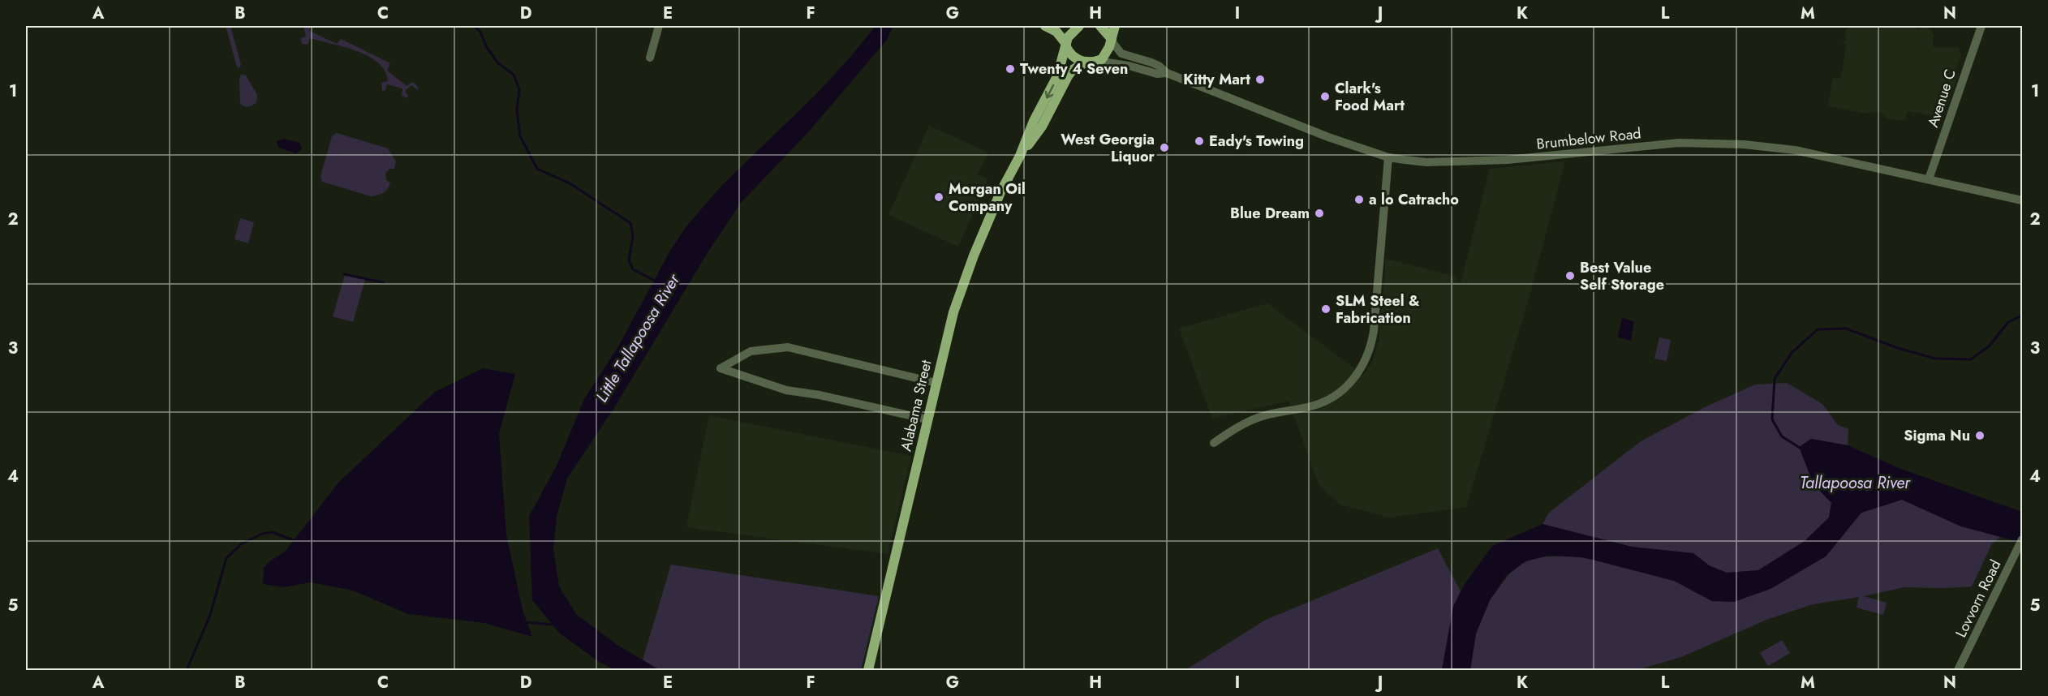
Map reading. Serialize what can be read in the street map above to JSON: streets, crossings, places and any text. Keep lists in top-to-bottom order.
{
  "streets": {
    "main road": ["Alabama Street"],
    "street": ["Avenue C", "Brumbelow Road", "Lovvorn Road"]
  },
  "crossings": [
    ["Avenue C", "Brumbelow Road"],
    ["Brumbelow Road", "Alabama Street"]
  ],
  "water": ["Little Tallapoosa River", "Tallapoosa River"],
  "places": [
    "Twenty 4 Seven",
    "Kitty Mart",
    "Clark's Food Mart",
    "Eady's Towing",
    "West Georgia Liquor",
    "Morgan Oil Company",
    "a lo Catracho",
    "Blue Dream",
    "Best Value Self Storage",
    "SLM Steel & Fabrication",
    "Sigma Nu"
  ],
  "grid": {
    "columns": [
      "A",
      "B",
      "C",
      "D",
      "E",
      "F",
      "G",
      "H",
      "I",
      "J",
      "K",
      "L",
      "M",
      "N"
    ],
    "rows": [
      "1",
      "2",
      "3",
      "4",
      "5"
    ]
  }
}
